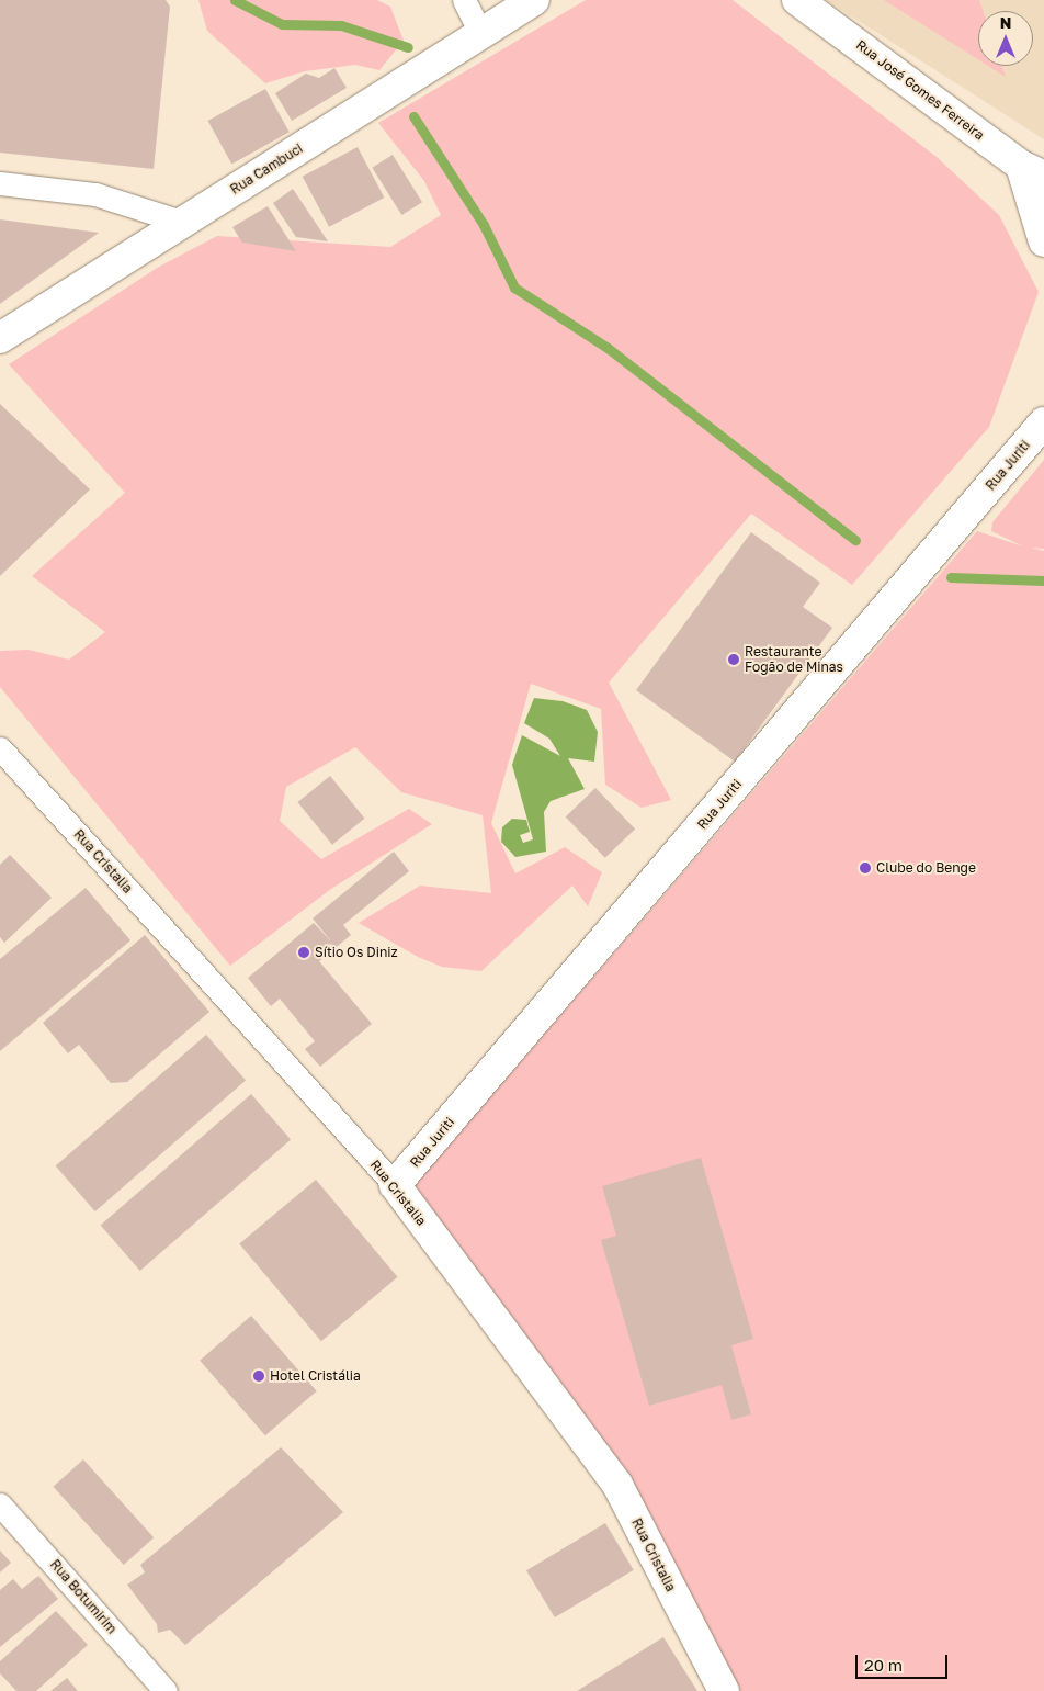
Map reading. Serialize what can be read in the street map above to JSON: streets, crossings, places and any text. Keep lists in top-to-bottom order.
{
  "streets": {
    "street": [
      "Rua José Gomes Ferreira",
      "Rua Cambuci",
      "Rua Juriti",
      "Rua Cristalia",
      "Rua Botumirim"
    ]
  },
  "crossings": [
    ["Rua Juriti", "Rua Cristalia"]
  ],
  "places": [
    "Restaurante Fogão de Minas",
    "Clube do Benge",
    "Sítio Os Diniz",
    "Hotel Cristália"
  ],
  "scale_bar": "20 m",
  "north": "top"
}
